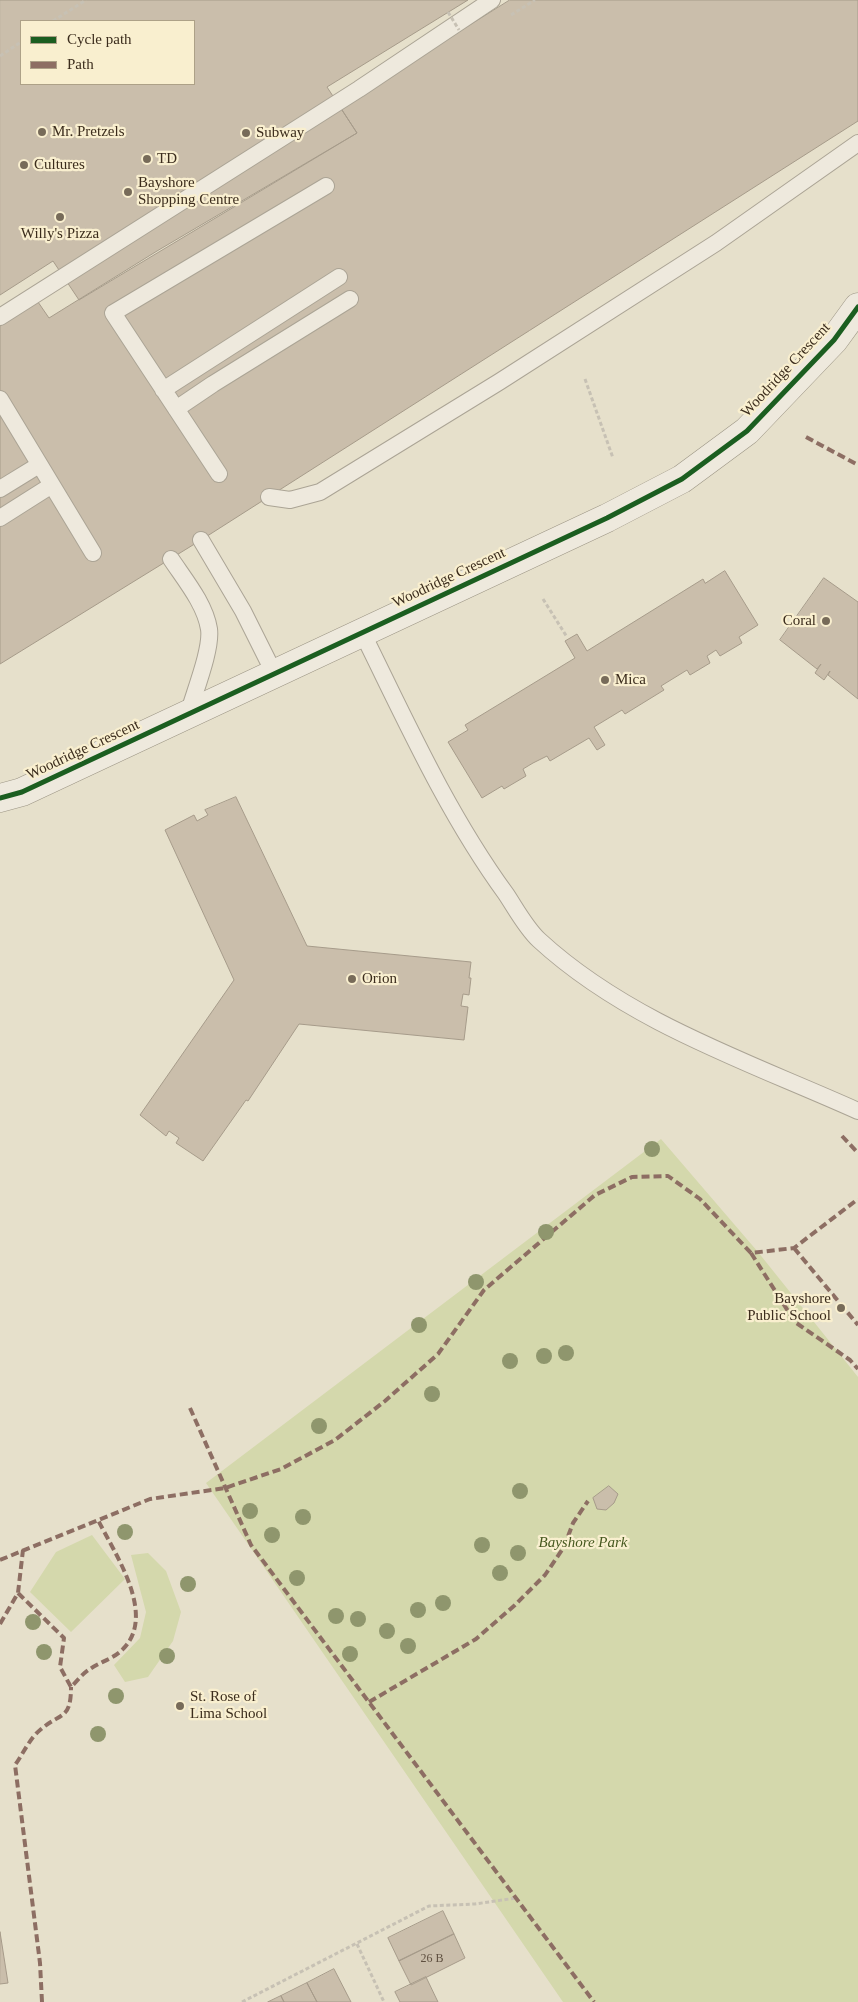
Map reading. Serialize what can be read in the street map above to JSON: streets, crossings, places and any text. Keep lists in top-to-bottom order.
{
  "streets": {
    "street": ["Woodridge Crescent"]
  },
  "parks": ["Bayshore Park"],
  "places": [
    "Mr. Pretzels",
    "Subway",
    "TD",
    "Cultures",
    "Bayshore Shopping Centre",
    "Willy's Pizza",
    "Coral",
    "Mica",
    "Orion",
    "Bayshore Public School",
    "St. Rose of Lima School"
  ],
  "house_numbers": ["26 B"],
  "legend": ["Cycle path", "Path"]
}
